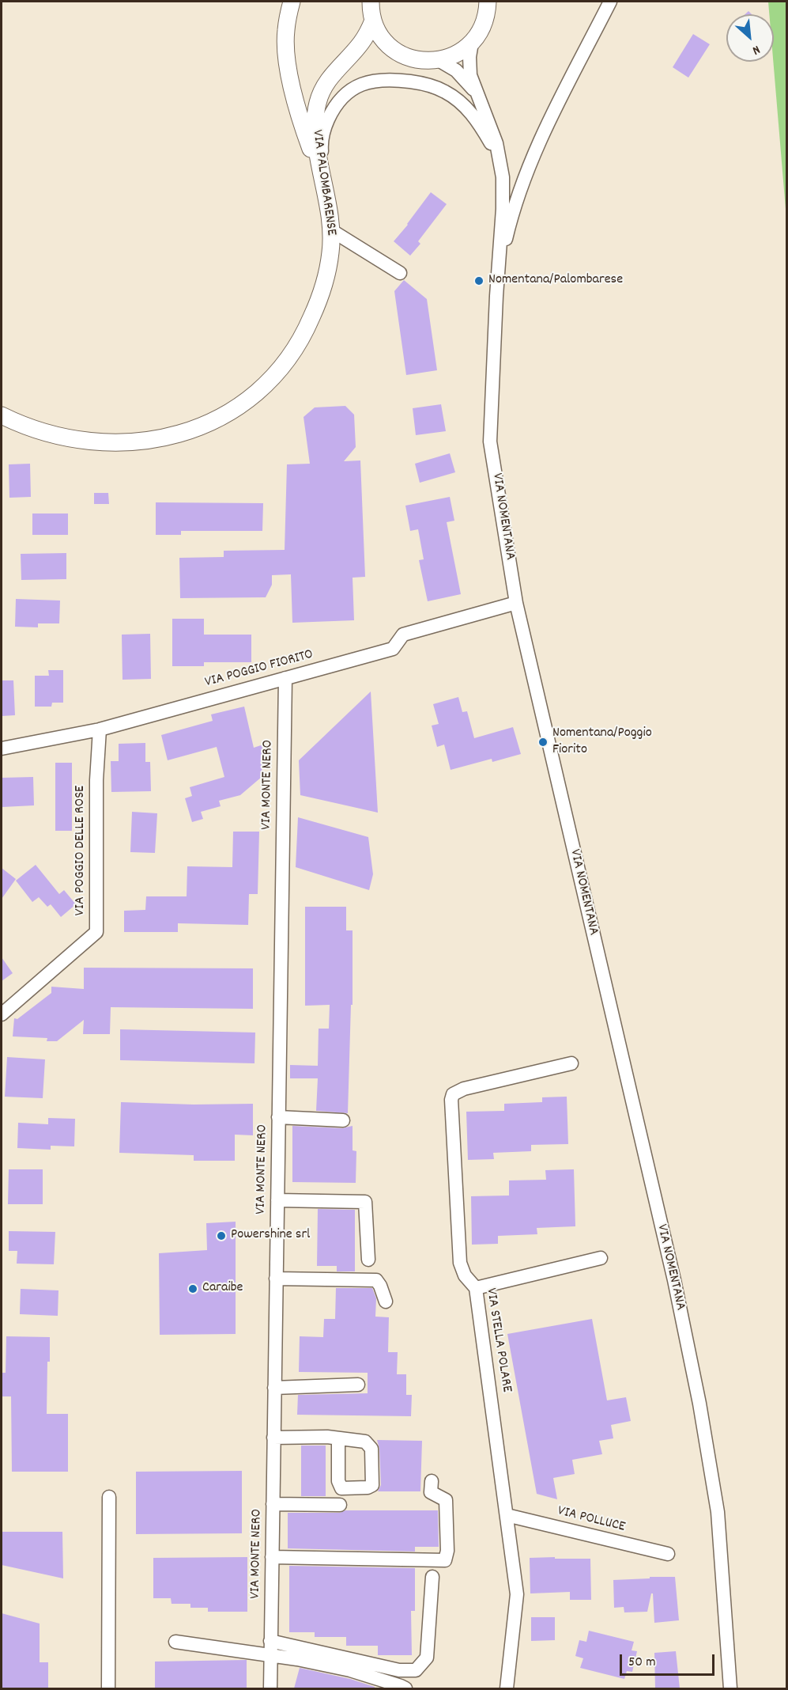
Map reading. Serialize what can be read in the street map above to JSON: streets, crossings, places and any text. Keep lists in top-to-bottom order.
{
  "streets": {
    "main road": ["VIA PALOMBARENSE"],
    "street": [
      "VIA NOMENTANA",
      "VIA POGGIO FIORITO",
      "VIA MONTE NERO",
      "VIA POGGIO DELLE ROSE",
      "VIA STELLA POLARE",
      "VIA POLLUCE"
    ]
  },
  "crossings": [
    ["VIA NOMENTANA", "VIA POGGIO FIORITO"],
    ["VIA POGGIO FIORITO", "VIA MONTE NERO"],
    ["VIA POGGIO FIORITO", "VIA POGGIO DELLE ROSE"],
    ["VIA STELLA POLARE", "VIA POLLUCE"]
  ],
  "places": [
    "Nomentana/Palombarese",
    "Nomentana/Poggio Fiorito",
    "Powershine srl",
    "Caraibe"
  ],
  "scale_bar": "50 m",
  "north": "bottom right"
}
